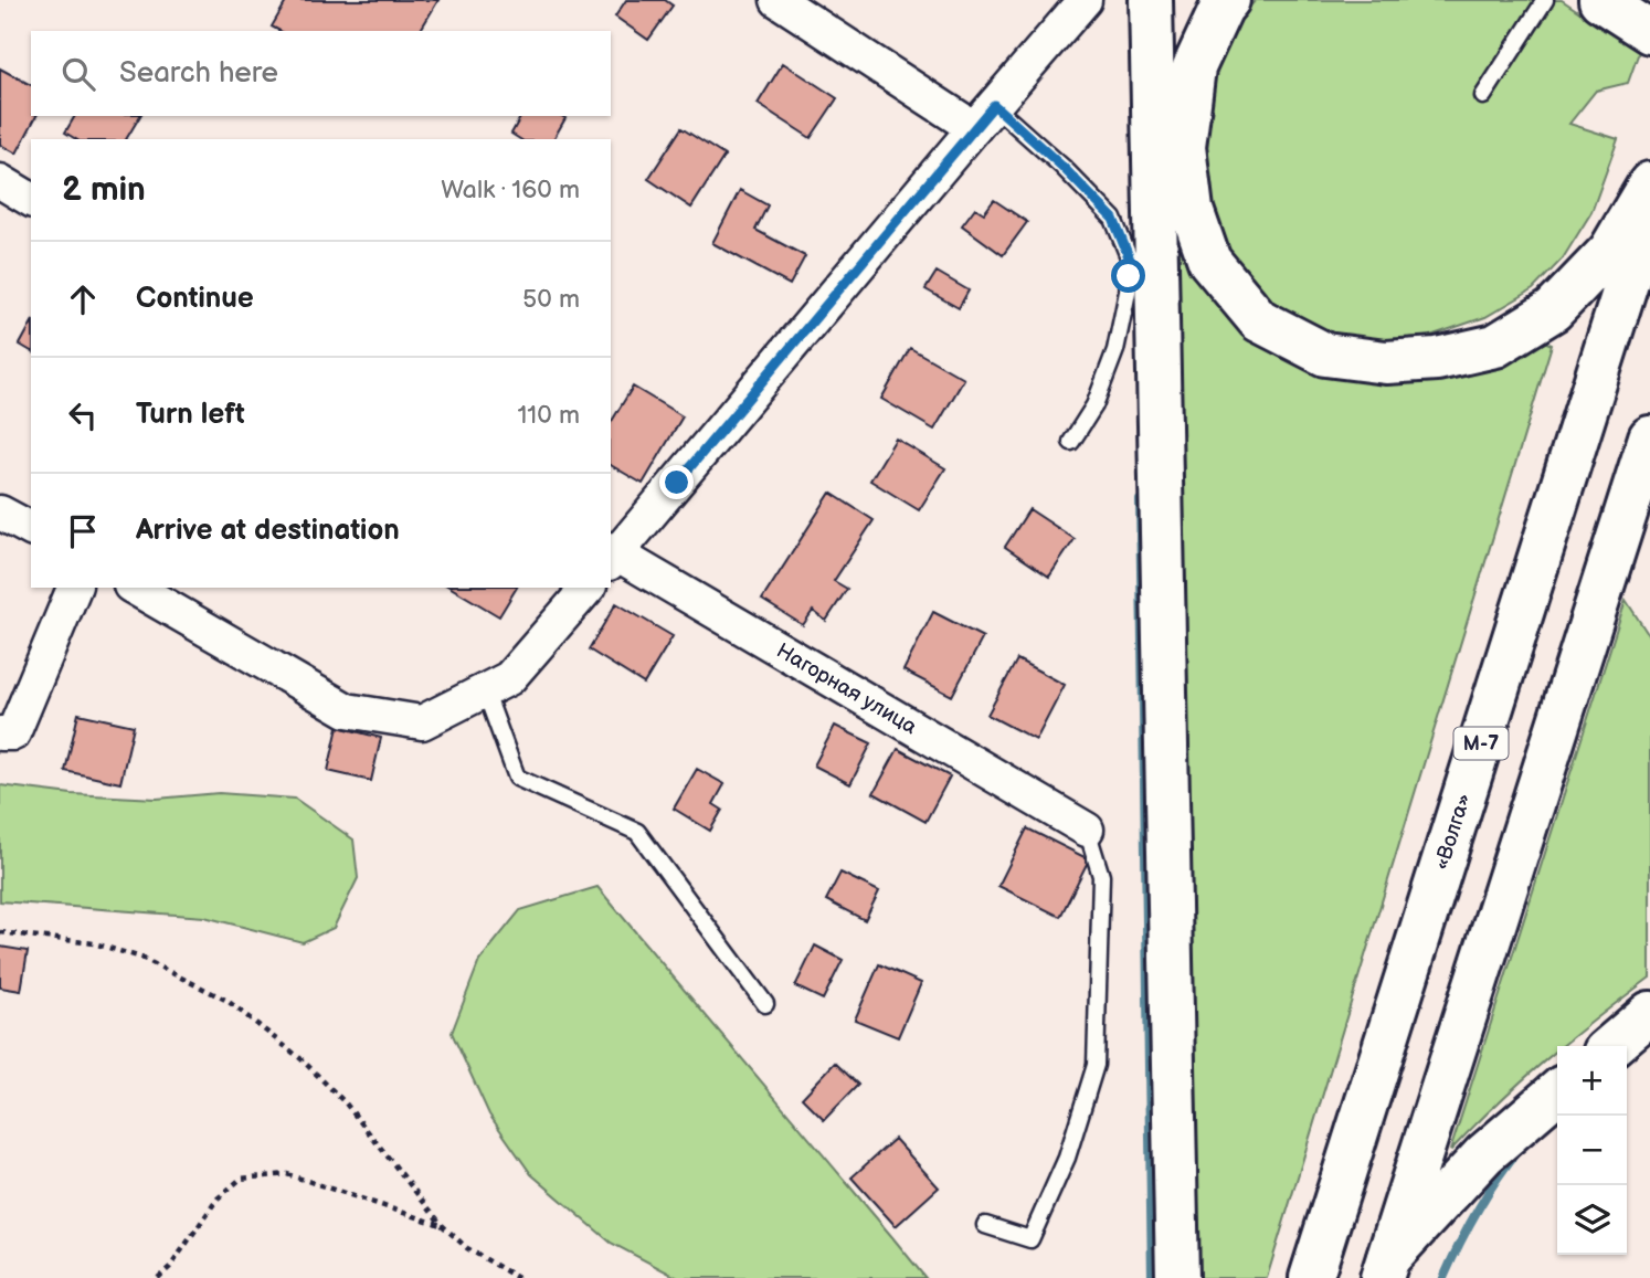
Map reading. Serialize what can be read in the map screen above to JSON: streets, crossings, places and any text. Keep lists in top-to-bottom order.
{
  "streets": {
    "main road": ["М-7", "«Волга»"],
    "street": ["Нагорная улица"]
  },
  "page": {
    "search": "Search here",
    "heading": ["2 min", "Walk · 160 m"],
    "list": [
      ["Continue", "50 m"],
      ["Turn left", "110 m"],
      "Arrive at destination"
    ],
    "map_buttons": ["+", "−"]
  }
}
